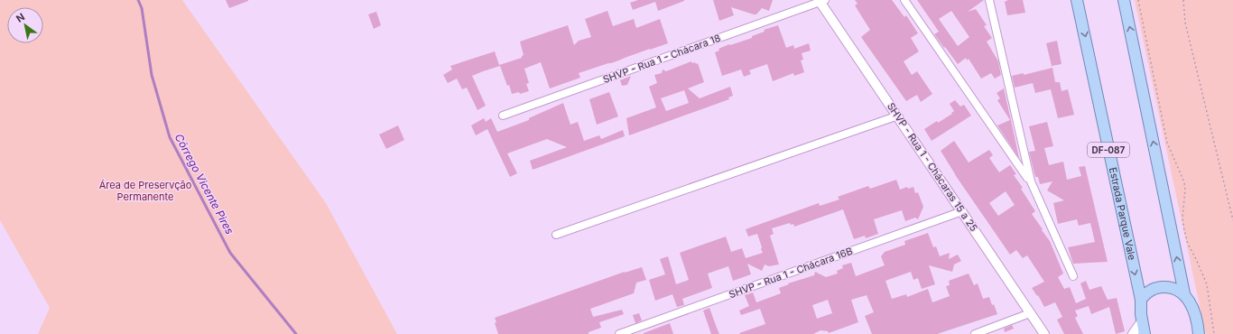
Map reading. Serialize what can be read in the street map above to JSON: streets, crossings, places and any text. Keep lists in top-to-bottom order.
{
  "streets": {
    "main road": ["DF-087", "Estrada Parque Vale"],
    "street": ["SHVP - Rua 1 - Chácara 18", "SHVP - Rua 1 - Chácaras 15 a 25", "SHVP - Rua 1 - Chácara 16B"]
  },
  "crossings": [
    ["SHVP - Rua 1 - Chácara 18", "SHVP - Rua 1 - Chácaras 15 a 25"],
    ["DF-087", "Estrada Parque Vale"],
    ["SHVP - Rua 1 - Chácaras 15 a 25", "SHVP - Rua 1 - Chácara 16B"]
  ],
  "water": ["Córrego Vicente Pires"],
  "parks": ["Área de Preservção Permanente"],
  "north": "top left"
}
